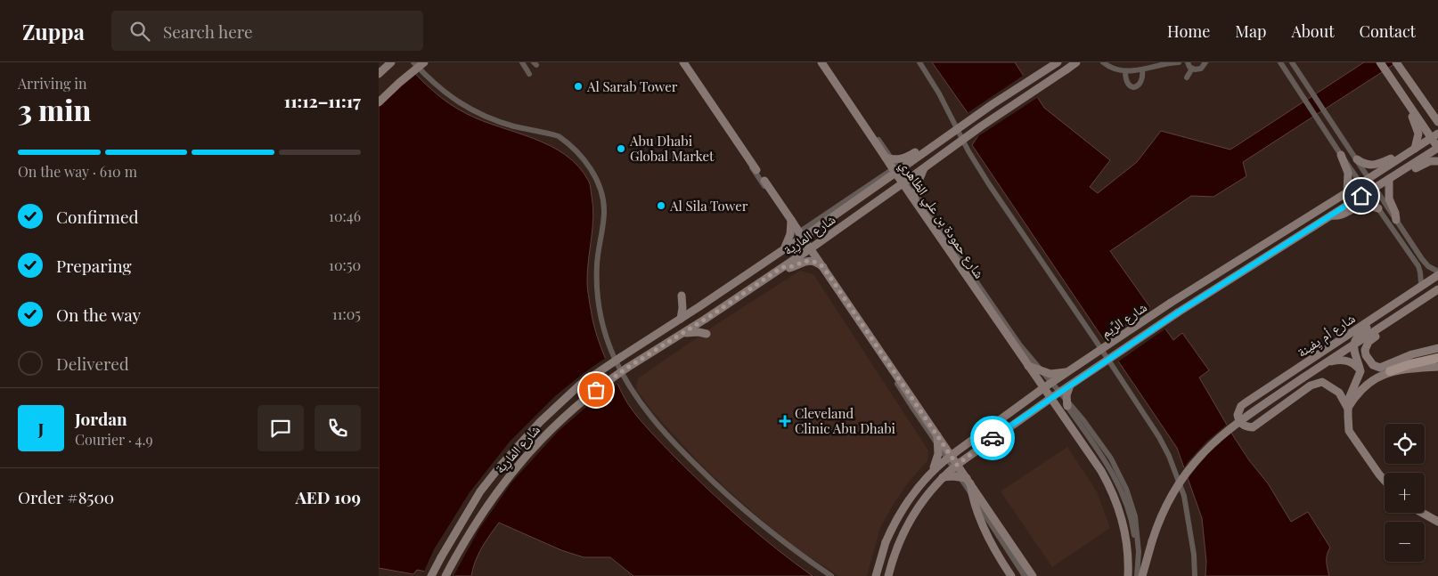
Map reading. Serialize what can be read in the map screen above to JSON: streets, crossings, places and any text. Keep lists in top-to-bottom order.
{
  "streets": {
    "main road": [
      "شارع حمودة بن علي الظاهري",
      "شارع المارِية",
      "شارع الرِّيم",
      "شارع أم يِفينة"
    ]
  },
  "crossings": [
    ["شارع حمودة بن علي الظاهري", "شارع المارِية"],
    ["شارع حمودة بن علي الظاهري", "شارع الرِّيم"]
  ],
  "places": {
    "other": ["Al Sarab Tower", "Abu Dhabi Global Market", "Al Sila Tower"],
    "health": ["Cleveland Clinic Abu Dhabi"]
  },
  "page": {
    "header": "Zuppa",
    "search": "Search here",
    "nav": [
      "Home",
      "Map",
      "About",
      "Contact"
    ],
    "heading": ["3 min", "Arriving in", "11:12–11:17"],
    "panel": [
      "Jordan",
      "Courier · 4.9",
      "Order #8500",
      "AED 109"
    ],
    "bar": "On the way · 610 m",
    "list": [
      ["Confirmed", "10:46"],
      ["Preparing", "10:50"],
      ["On the way", "11:05"],
      "Delivered"
    ],
    "round": "J",
    "map_buttons": ["+", "−"]
  }
}
